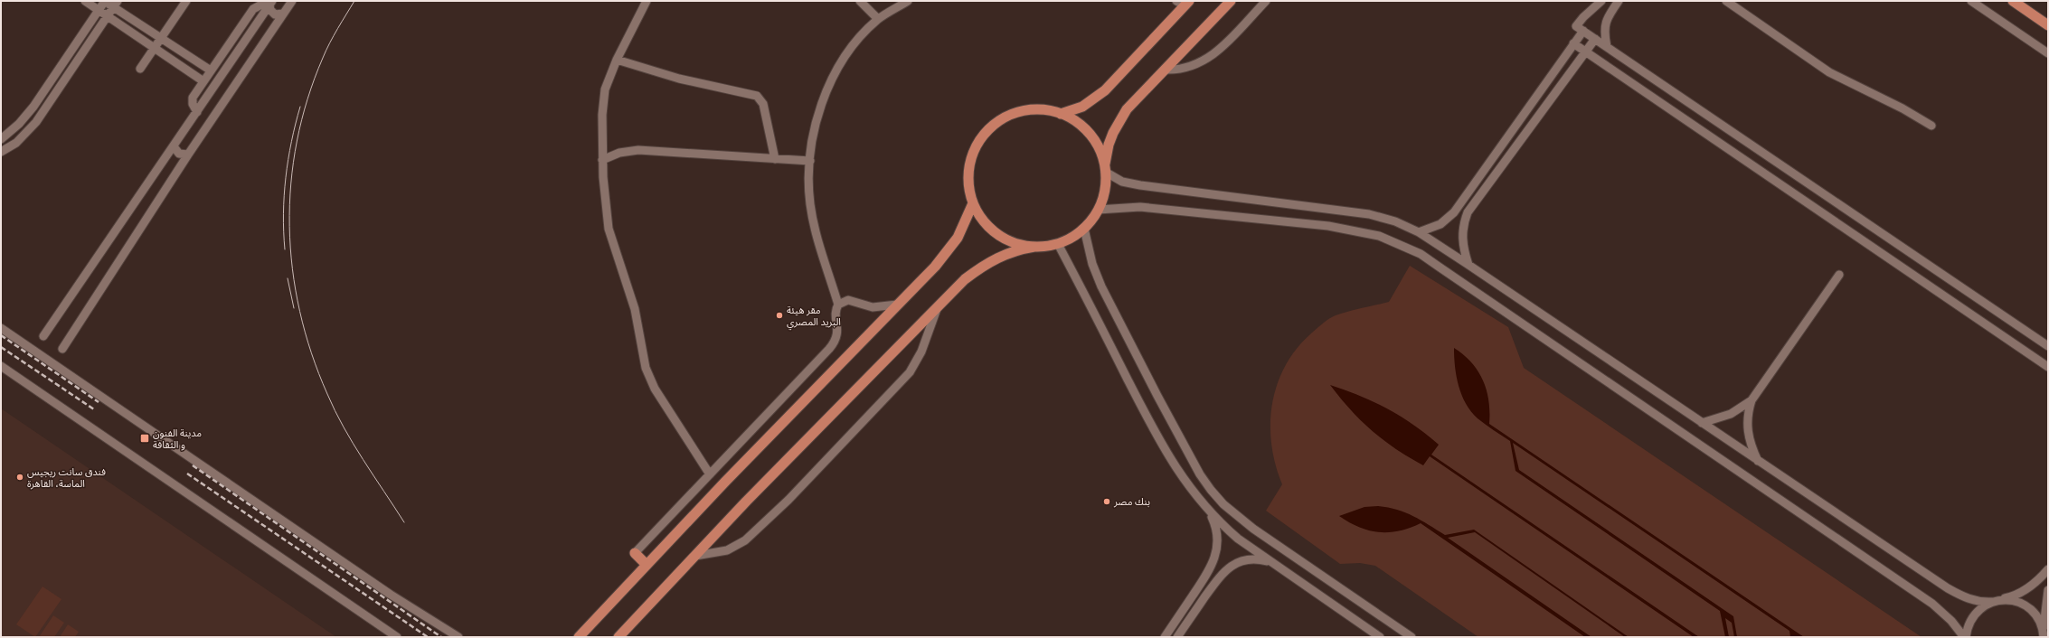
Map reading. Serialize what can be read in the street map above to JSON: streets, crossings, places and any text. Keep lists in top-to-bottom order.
{
  "places": {
    "other": ["مقر هيئة البريد المصري", "فندق سانت ريجيس الماسة، القاهرة", "بنك مصر"],
    "transit": ["مدينة الفنون و الثقافة"]
  }
}
